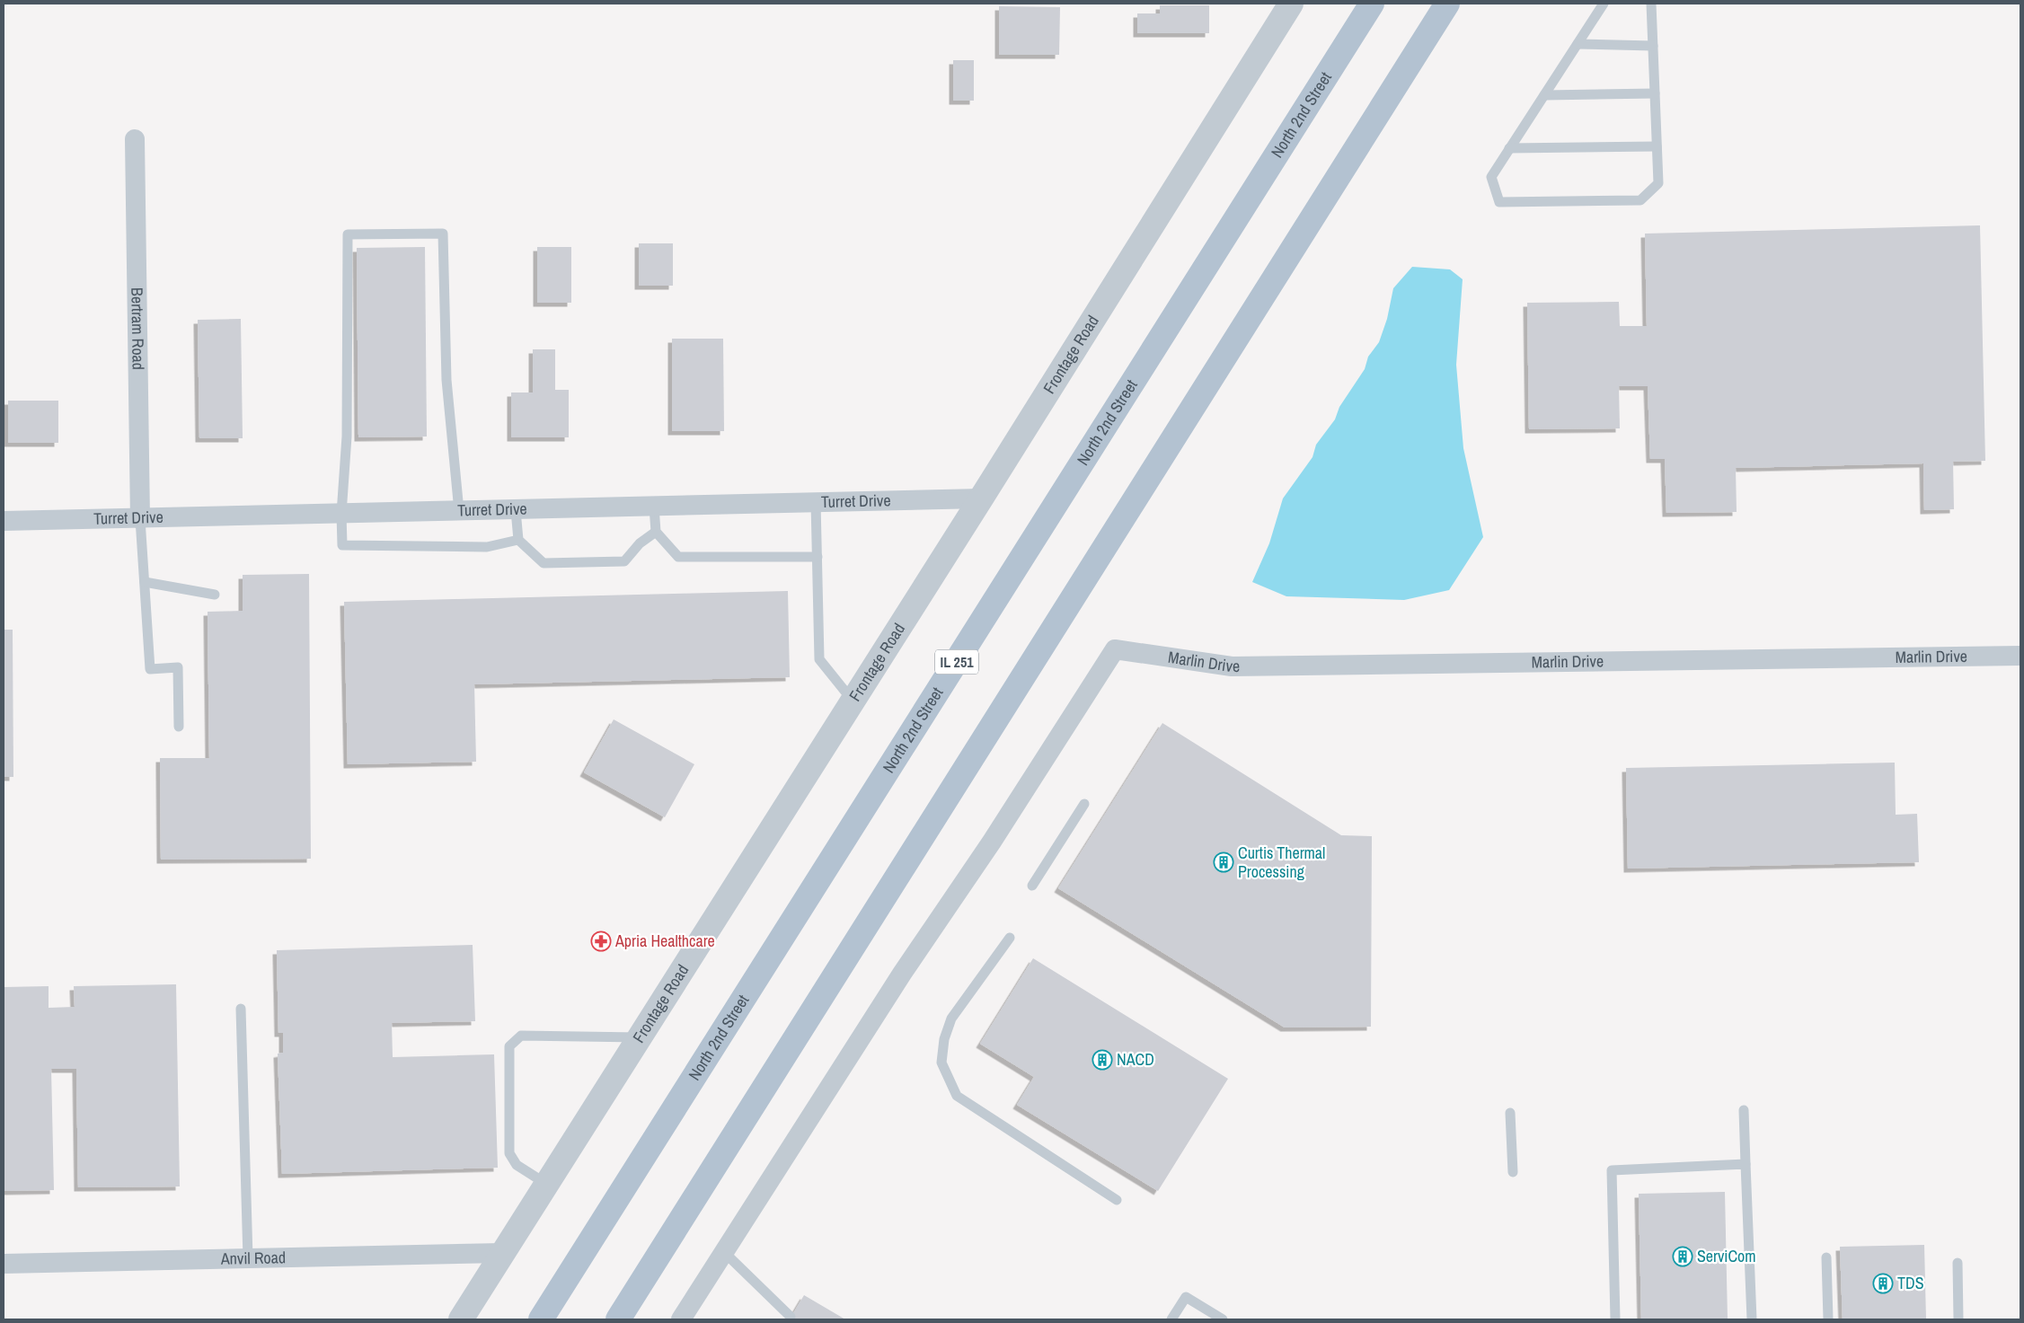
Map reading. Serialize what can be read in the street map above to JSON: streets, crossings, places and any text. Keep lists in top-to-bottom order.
{
  "streets": {
    "main road": ["North 2nd Street", "IL 251"],
    "street": [
      "Bertram Road",
      "Frontage Road",
      "Turret Drive",
      "Marlin Drive",
      "Anvil Road"
    ]
  },
  "crossings": [
    ["Bertram Road", "Turret Drive"],
    ["Frontage Road", "Turret Drive"],
    ["Frontage Road", "Anvil Road"]
  ],
  "places": {
    "building": [
      "Curtis Thermal Processing",
      "NACD",
      "ServiCom",
      "TDS"
    ],
    "pharmacy": ["Apria Healthcare"]
  }
}
